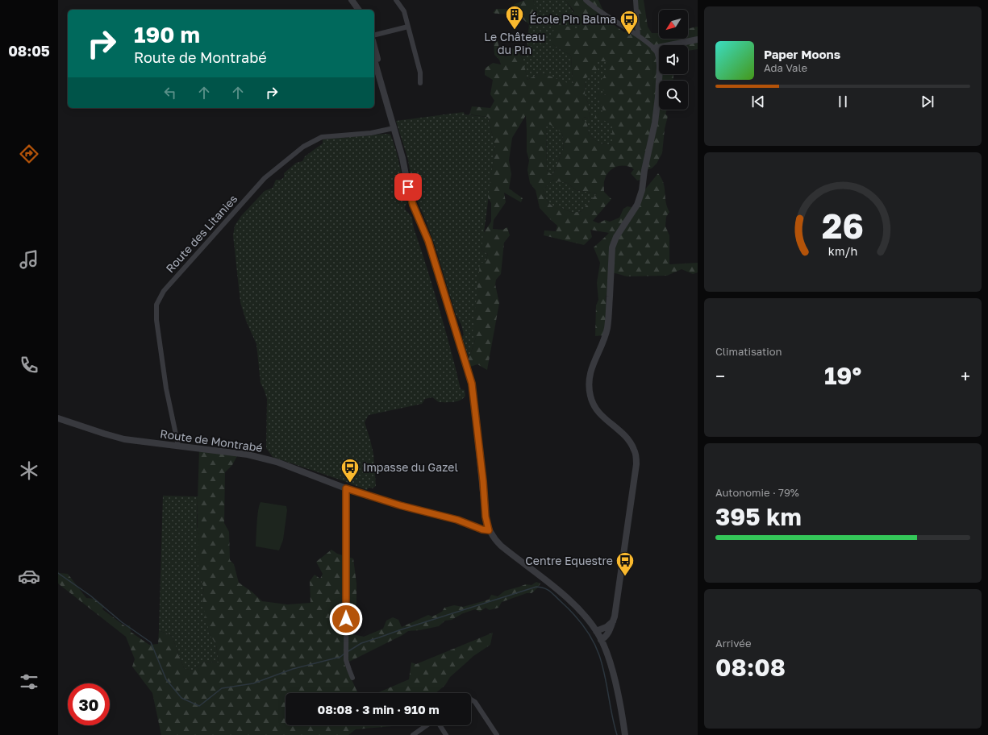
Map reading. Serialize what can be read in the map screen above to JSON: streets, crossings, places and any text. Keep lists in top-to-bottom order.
{
  "streets": {
    "street": ["Route des Litanies", "Route de Montrabé"]
  },
  "crossings": [
    ["Route des Litanies", "Route de Montrabé"]
  ],
  "places": {
    "building": ["Le Château du Pin"],
    "bus stop": ["École Pin Balma", "Impasse du Gazel", "Centre Equestre"]
  },
  "north": "bottom left",
  "page": {
    "tabs": "08:05",
    "turn": ["190 m", "Route de Montrabé"],
    "song": ["Paper Moons", "Ada Vale"],
    "tile": [
      "Climatisation",
      ["Autonomie · 79%", "395 km"],
      ["Arrivée", "08:08"]
    ],
    "heat": ["−", "19°", "+"],
    "limit": "30",
    "trip": "08:08 · 3 min · 910 m",
    "gauge": ["26", "km/h"]
  }
}
